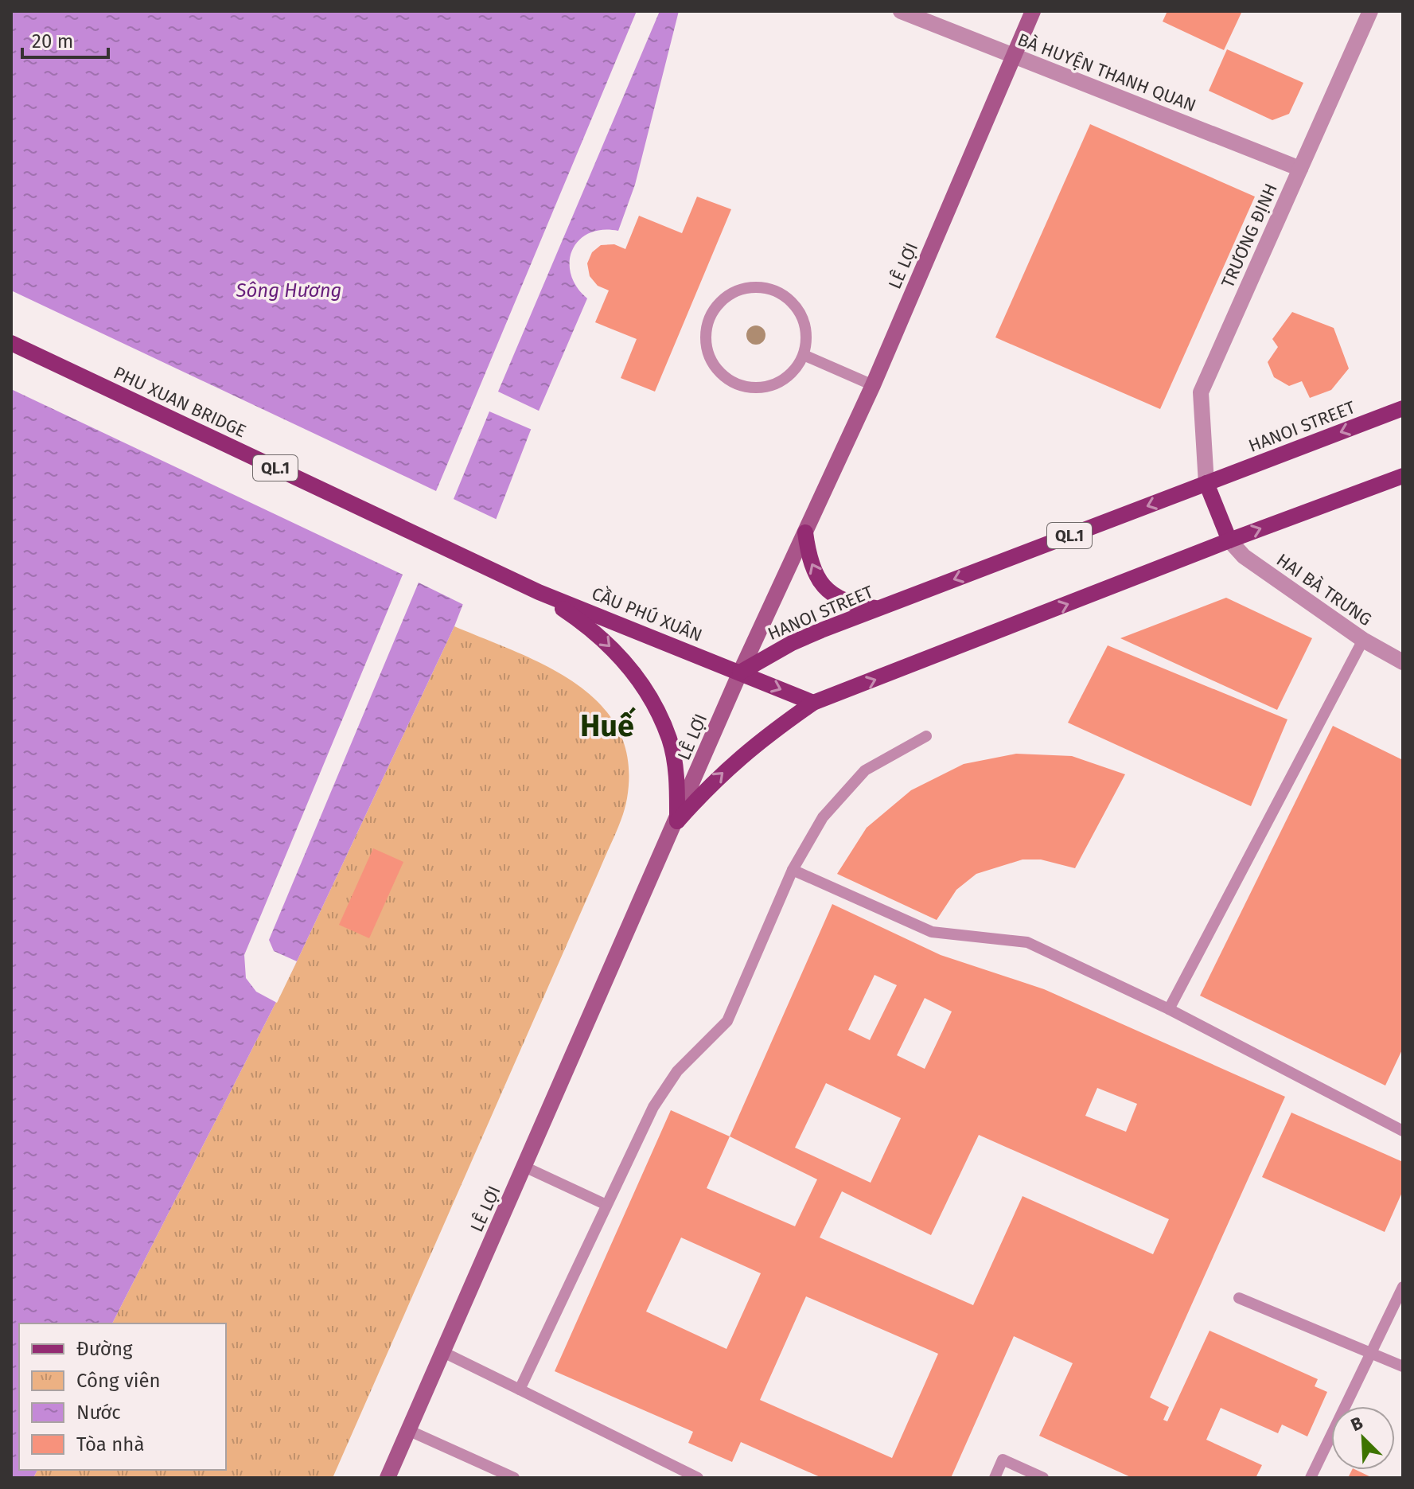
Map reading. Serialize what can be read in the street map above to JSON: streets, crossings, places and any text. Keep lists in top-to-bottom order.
{
  "streets": {
    "main road": [
      "LÊ LỢI",
      "PHU XUAN BRIDGE",
      "HANOI STREET",
      "QL.1",
      "CẦU PHÚ XUÂN"
    ],
    "street": ["BÀ HUYỆN THANH QUAN", "TRƯƠNG ĐỊNH", "HAI BÀ TRƯNG"]
  },
  "crossings": [
    ["BÀ HUYỆN THANH QUAN", "TRƯƠNG ĐỊNH"],
    ["BÀ HUYỆN THANH QUAN", "LÊ LỢI"],
    ["TRƯƠNG ĐỊNH", "HANOI STREET"],
    ["LÊ LỢI", "HANOI STREET"],
    ["LÊ LỢI", "QL.1"],
    ["LÊ LỢI", "CẦU PHÚ XUÂN"],
    ["PHU XUAN BRIDGE", "CẦU PHÚ XUÂN"],
    ["HANOI STREET", "QL.1"],
    ["HANOI STREET", "CẦU PHÚ XUÂN"],
    ["QL.1", "CẦU PHÚ XUÂN"]
  ],
  "districts": ["Huế"],
  "water": ["Sông Hương"],
  "legend": [
    "Đường",
    "Công viên",
    "Nước",
    "Tòa nhà"
  ],
  "scale_bar": "20 m",
  "north": "top left"
}
